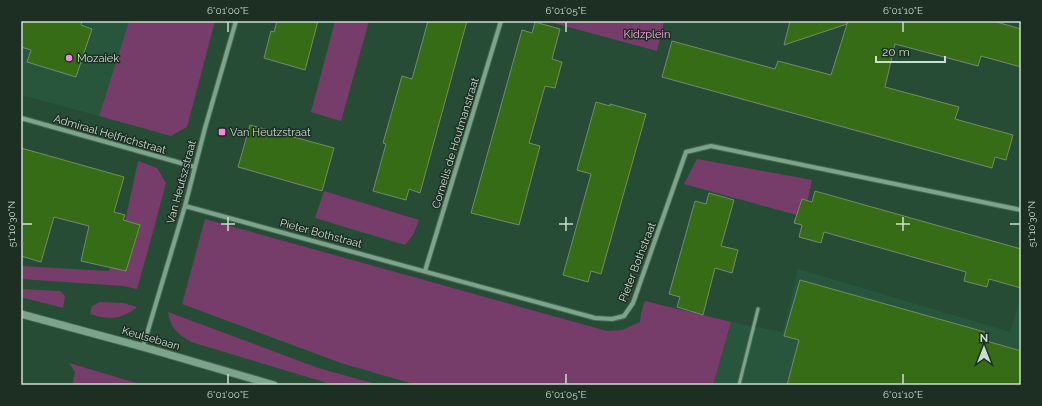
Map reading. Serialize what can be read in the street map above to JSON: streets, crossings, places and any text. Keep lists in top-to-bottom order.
{
  "streets": {
    "street": [
      "Admiraal Helfrichstraat",
      "Cornelis de Houtmanstraat",
      "Van Heutszstraat",
      "Pieter Bothstraat",
      "Keulsebaan"
    ]
  },
  "crossings": [
    ["Admiraal Helfrichstraat", "Van Heutszstraat"],
    ["Cornelis de Houtmanstraat", "Pieter Bothstraat"],
    ["Van Heutszstraat", "Pieter Bothstraat"],
    ["Van Heutszstraat", "Keulsebaan"]
  ],
  "parks": ["Kidzplein"],
  "places": {
    "other": ["Mozaiek"],
    "transit": ["Van Heutzstraat"]
  },
  "scale_bar": "20 m",
  "north": "top",
  "coordinates": [
    "6°01'00\"E",
    "6°01'05\"E",
    "6°01'10\"E",
    "51°10'30\"N"
  ]
}
